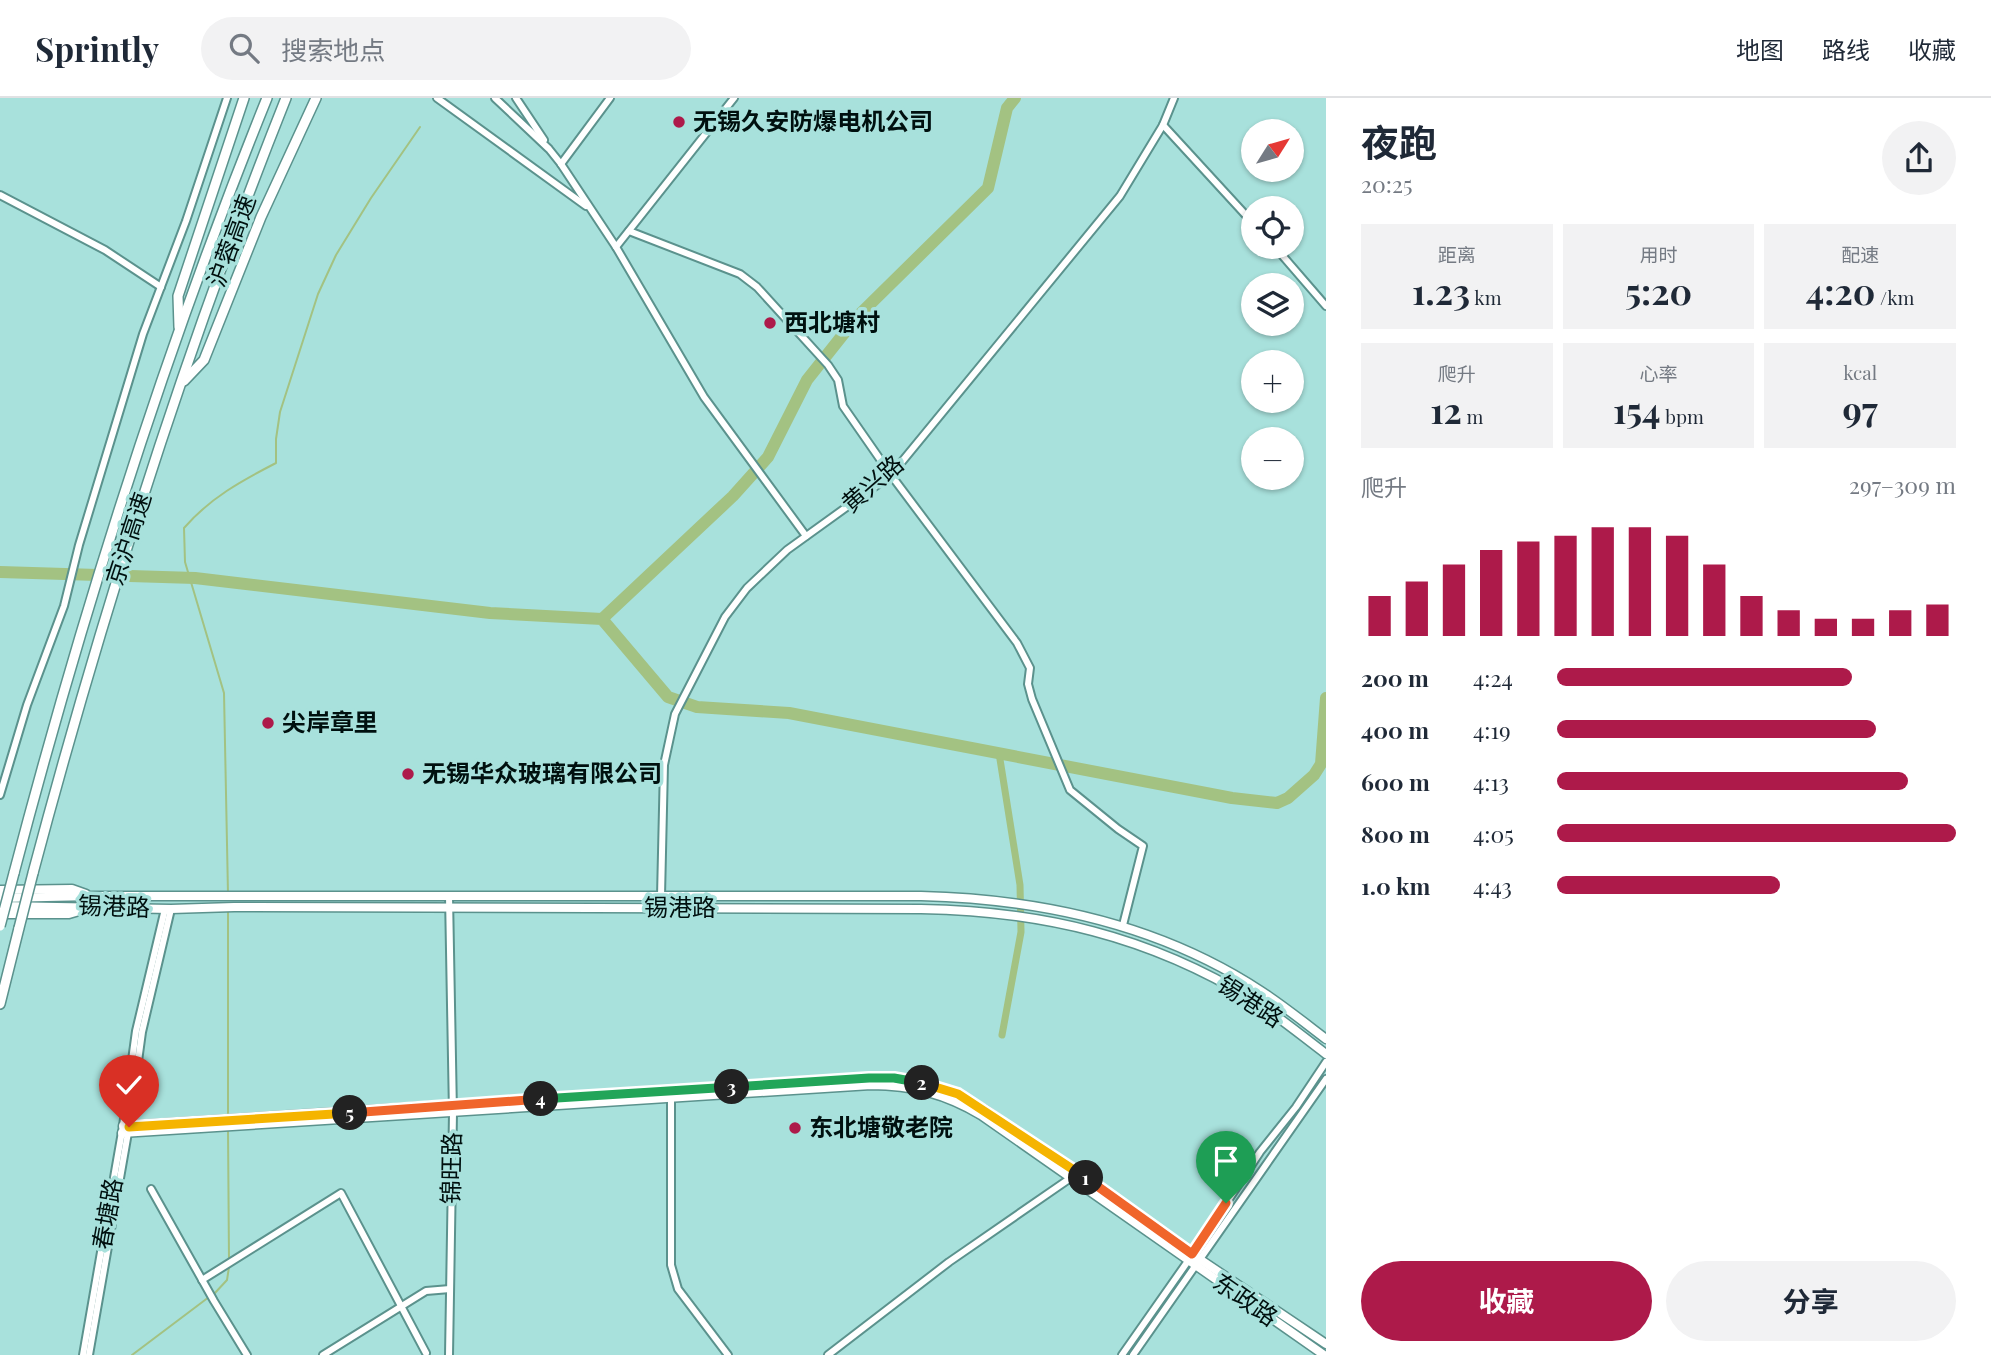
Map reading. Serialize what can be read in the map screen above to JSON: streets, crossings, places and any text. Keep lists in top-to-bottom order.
{
  "streets": {
    "highway": ["沪蓉高速", "京沪高速"],
    "main road": ["锡港路", "东政路"],
    "street": ["黄兴路", "锦旺路", "春塘路"]
  },
  "crossings": [
    ["沪蓉高速", "京沪高速"],
    ["黄兴路", "锡港路"],
    ["锡港路", "锦旺路"],
    ["锡港路", "春塘路"],
    ["锦旺路", "东政路"],
    ["春塘路", "东政路"]
  ],
  "places": [
    "无锡久安防爆电机公司",
    "西北塘村",
    "尖岸章里",
    "无锡华众玻璃有限公司",
    "东北塘敬老院"
  ],
  "north": "top right",
  "page": {
    "header": "Sprintly",
    "search": "搜索地点",
    "nav": ["地图", "路线", "收藏"],
    "heading": ["夜跑", "20:25"],
    "map_buttons": ["+", "−"],
    "stats": [
      ["距离", "1.23 km"],
      ["用时", "5:20"],
      ["配速", "4:20 /km"],
      ["爬升", "12 m"],
      ["心率", "154 bpm"],
      ["kcal", "97"]
    ],
    "chart": ["爬升", "297–309 m"],
    "list": [
      {
        "name": "200 m",
        "note": "4:24"
      },
      {
        "name": "400 m",
        "note": "4:19"
      },
      {
        "name": "600 m",
        "note": "4:13"
      },
      {
        "name": "800 m",
        "note": "4:05"
      },
      {
        "name": "1.0 km",
        "note": "4:43"
      }
    ],
    "pins": [
      "2",
      "3",
      "4",
      "5",
      "1"
    ],
    "buttons": ["收藏", "分享"]
  }
}
